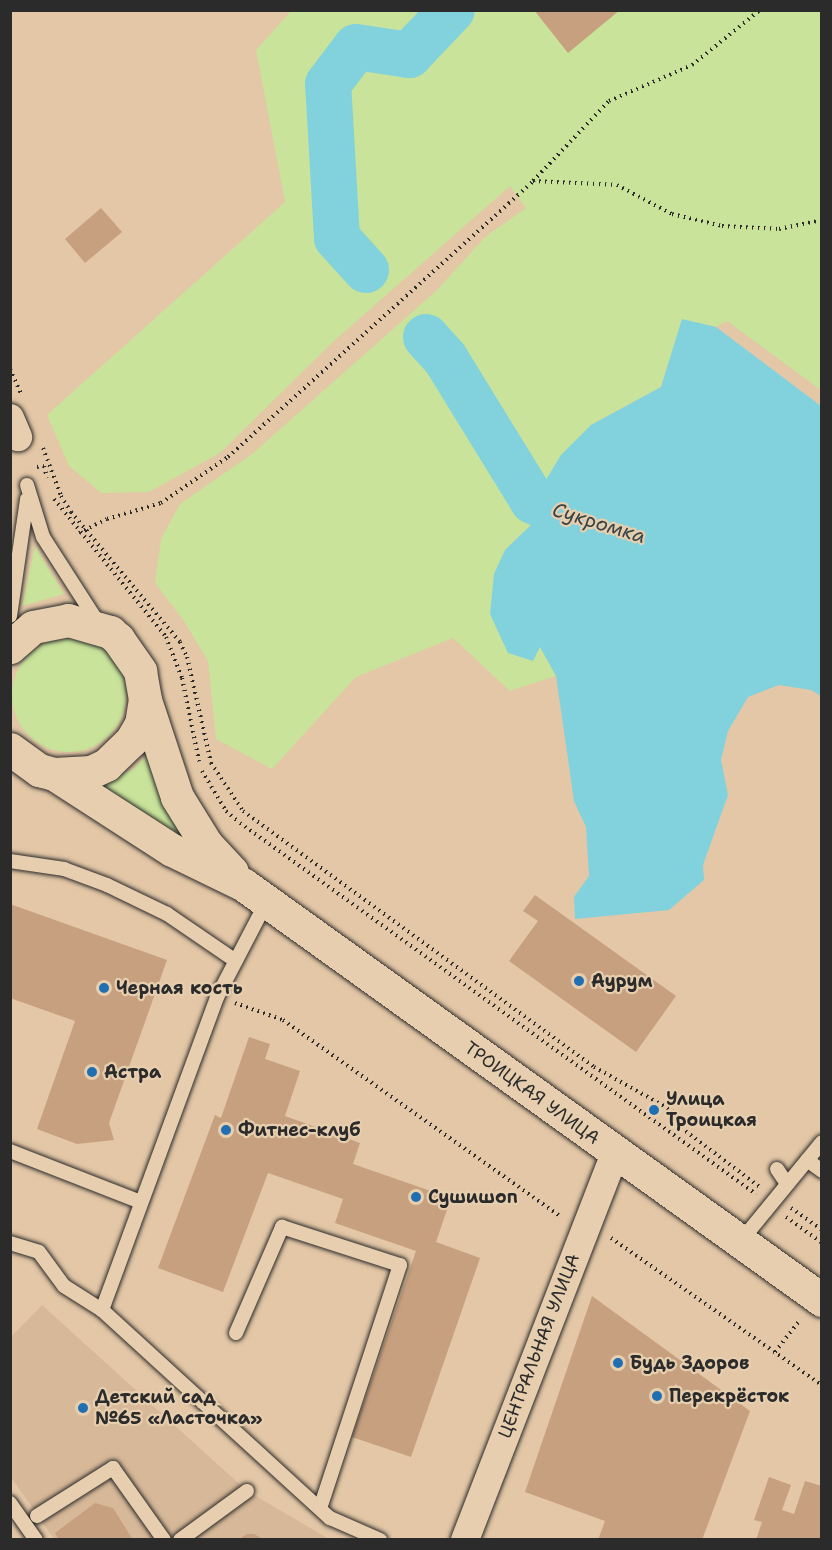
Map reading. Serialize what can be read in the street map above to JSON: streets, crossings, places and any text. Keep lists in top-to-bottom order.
{
  "streets": {
    "street": ["ТРОИЦКАЯ УЛИЦА", "ЦЕНТРАЛЬНАЯ УЛИЦА"]
  },
  "crossings": [
    ["ТРОИЦКАЯ УЛИЦА", "ЦЕНТРАЛЬНАЯ УЛИЦА"]
  ],
  "water": ["Сукромка"],
  "places": [
    "Аурум",
    "Черная кость",
    "Астра",
    "Улица Троицкая",
    "Фитнес-клуб",
    "Сушишоп",
    "Будь Здоров",
    "Перекрёсток",
    "Детский сад №65 «Ласточка»"
  ]
}
